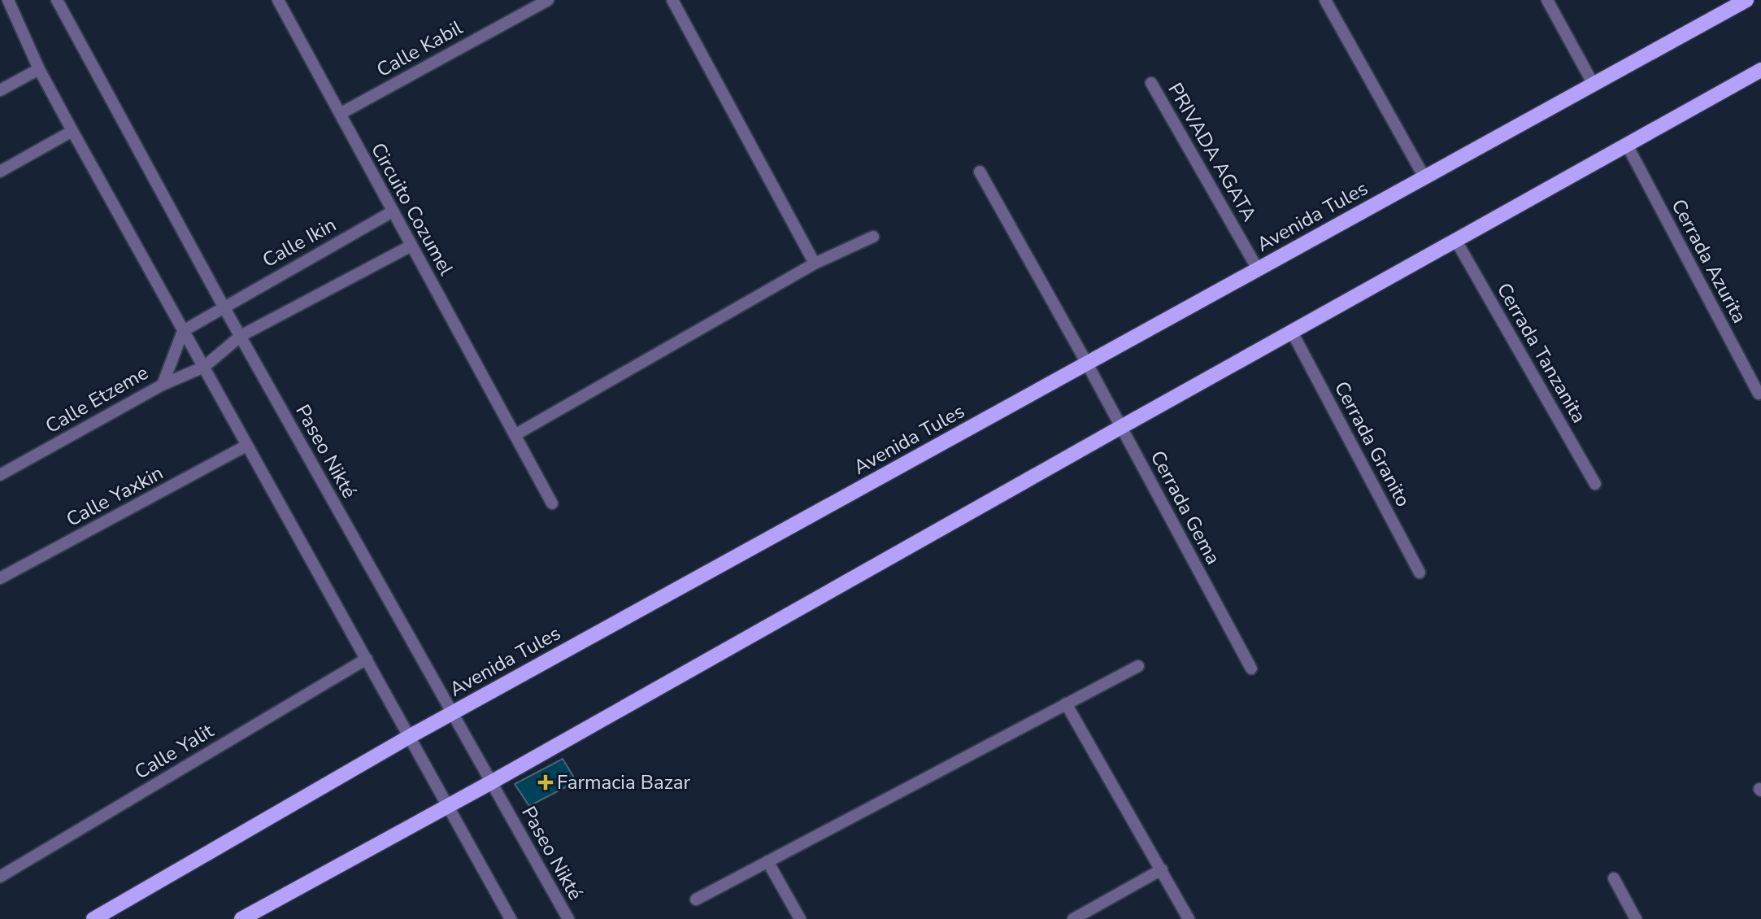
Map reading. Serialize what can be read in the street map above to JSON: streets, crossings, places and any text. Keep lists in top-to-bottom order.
{
  "streets": {
    "main road": ["Avenida Tules"],
    "street": [
      "Calle Kabil",
      "PRIVADA AGATA",
      "Circuito Cozumel",
      "Calle Ikin",
      "Cerrada Azurita",
      "Cerrada Tanzanita",
      "Calle Etzeme",
      "Cerrada Granito",
      "Paseo Nikté",
      "Calle Yaxkin",
      "Cerrada Gema",
      "Calle Yalit"
    ]
  },
  "crossings": [
    ["Calle Kabil", "Circuito Cozumel"],
    ["PRIVADA AGATA", "Avenida Tules"],
    ["Circuito Cozumel", "Calle Ikin"],
    ["Avenida Tules", "Paseo Nikté"],
    ["Avenida Tules", "Cerrada Gema"],
    ["Calle Ikin", "Calle Etzeme"],
    ["Calle Ikin", "Paseo Nikté"]
  ],
  "places": {
    "health": ["Farmacia Bazar"]
  }
}
